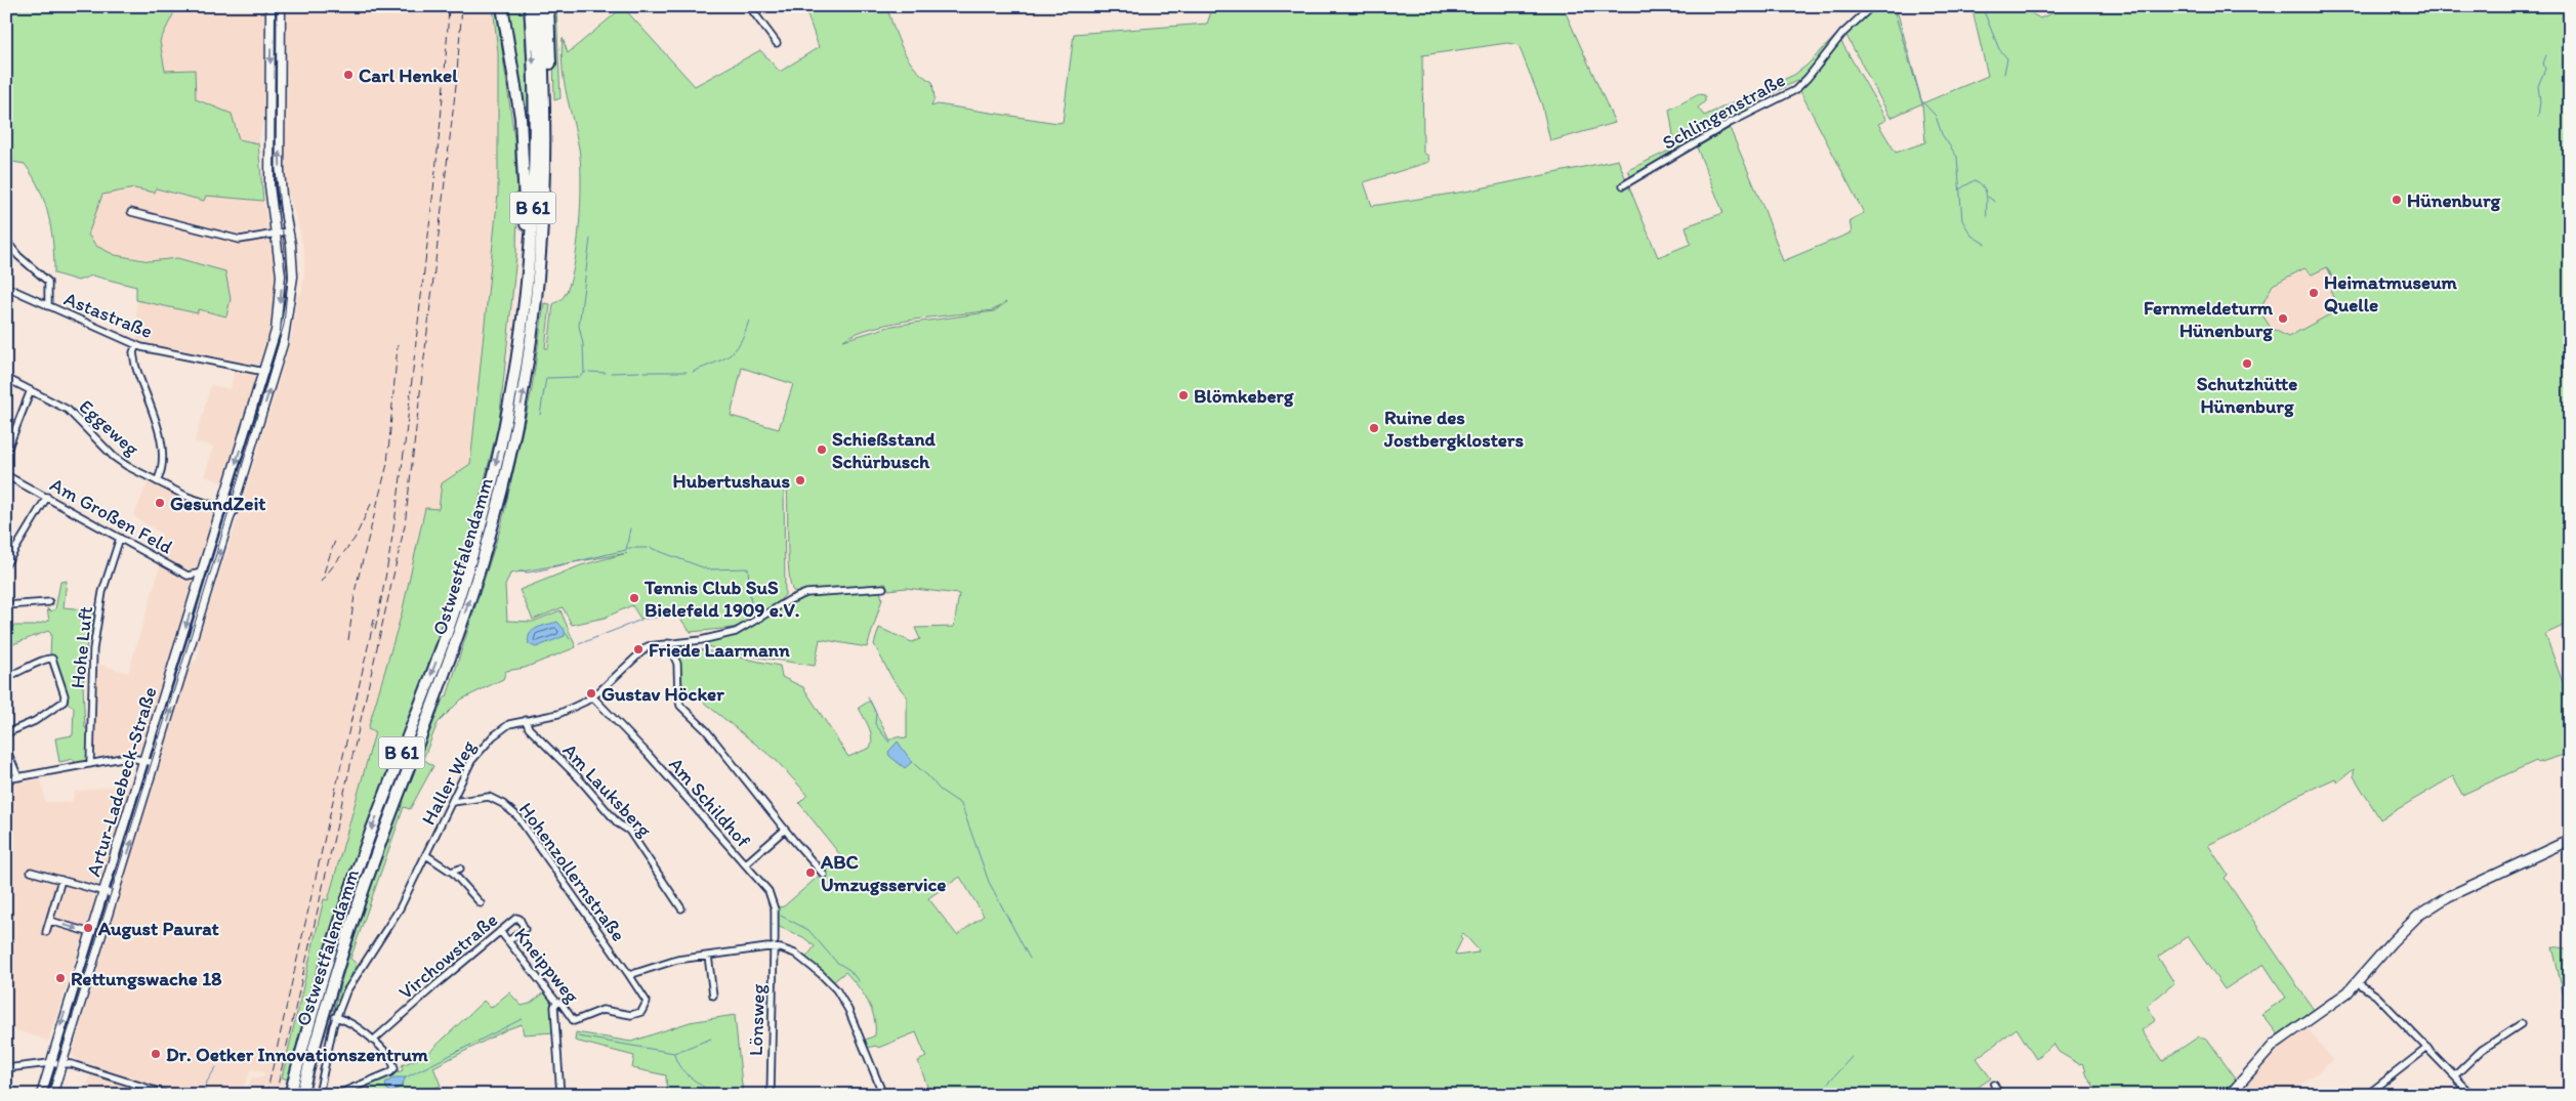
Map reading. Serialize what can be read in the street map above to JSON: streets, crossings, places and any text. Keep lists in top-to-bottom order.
{
  "streets": {
    "highway": ["B 61", "Ostwestfalendamm"],
    "street": [
      "Schlingenstraße",
      "Astastraße",
      "Eggeweg",
      "Am Großen Feld",
      "Hohe Luft",
      "Artur-Ladebeck-Straße",
      "Haller Weg",
      "Am Lauksberg",
      "Am Schildhof",
      "Hohenzollernstraße",
      "Virchowstraße",
      "Kneippweg",
      "Lönsweg"
    ]
  },
  "crossings": [
    ["B 61", "Ostwestfalendamm"],
    ["Astastraße", "Artur-Ladebeck-Straße"],
    ["Eggeweg", "Artur-Ladebeck-Straße"],
    ["Am Großen Feld", "Hohe Luft"],
    ["Am Großen Feld", "Artur-Ladebeck-Straße"],
    ["Haller Weg", "Am Lauksberg"],
    ["Haller Weg", "Am Schildhof"],
    ["Haller Weg", "Hohenzollernstraße"],
    ["Am Schildhof", "Lönsweg"],
    ["Hohenzollernstraße", "Kneippweg"],
    ["Virchowstraße", "Kneippweg"]
  ],
  "places": [
    "Carl Henkel",
    "Hünenburg",
    "Heimatmuseum Quelle",
    "Fernmeldeturm Hünenburg",
    "Schutzhütte Hünenburg",
    "Blömkeberg",
    "Ruine des Jostbergklosters",
    "Schießstand Schürbusch",
    "Hubertushaus",
    "GesundZeit",
    "Tennis Club SuS Bielefeld 1909 e.V.",
    "Friede Laarmann",
    "Gustav Höcker",
    "ABC Umzugsservice",
    "August Paurat",
    "Rettungswache 18",
    "Dr. Oetker Innovationszentrum"
  ]
}
